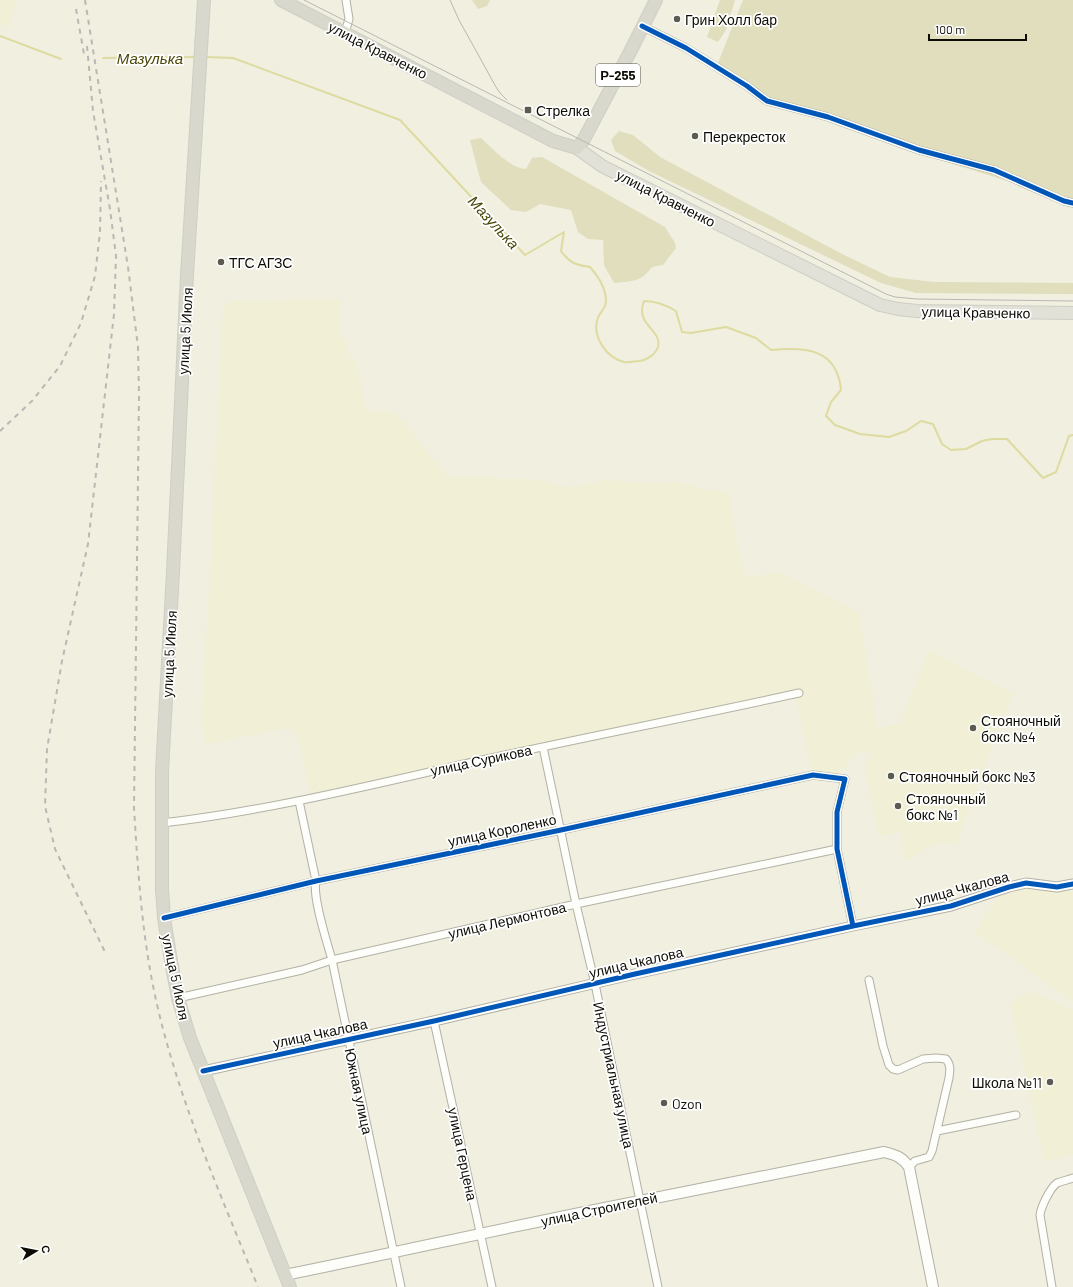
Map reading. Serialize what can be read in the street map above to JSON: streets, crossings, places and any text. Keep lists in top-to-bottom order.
{
  "streets": {
    "highway": ["улица Кравченко", "Р-255", "улица 5 Июля"],
    "main road": ["улица Строителей"],
    "street": [
      "улица Сурикова",
      "улица Короленко",
      "улица Чкалова",
      "улица Лермонтова",
      "Индустриальная улица",
      "Южная улица",
      "улица Герцена"
    ]
  },
  "crossings": [
    ["улица Кравченко", "Р-255"],
    ["улица 5 Июля", "улица Сурикова"],
    ["улица 5 Июля", "улица Короленко"],
    ["улица 5 Июля", "улица Чкалова"],
    ["улица 5 Июля", "улица Лермонтова"],
    ["улица 5 Июля", "улица Строителей"],
    ["улица Сурикова", "Индустриальная улица"],
    ["улица Сурикова", "Южная улица"],
    ["улица Короленко", "улица Лермонтова"],
    ["улица Короленко", "Индустриальная улица"],
    ["улица Короленко", "Южная улица"],
    ["улица Чкалова", "Индустриальная улица"],
    ["улица Чкалова", "Южная улица"],
    ["улица Чкалова", "улица Герцена"],
    ["улица Лермонтова", "Индустриальная улица"],
    ["улица Лермонтова", "Южная улица"],
    ["Индустриальная улица", "улица Строителей"],
    ["Южная улица", "улица Строителей"],
    ["улица Герцена", "улица Строителей"]
  ],
  "water": ["Мазулька"],
  "places": {
    "other": [
      "Грин Холл бар",
      "Перекресток",
      "ТГС АГЗС",
      "Стояночный бокс №4",
      "Стояночный бокс №3",
      "Стояночный бокс №1",
      "Школа №11",
      "Ozon"
    ],
    "transit": ["Стрелка"]
  },
  "scale_bar": "100 m",
  "north": "right"
}
